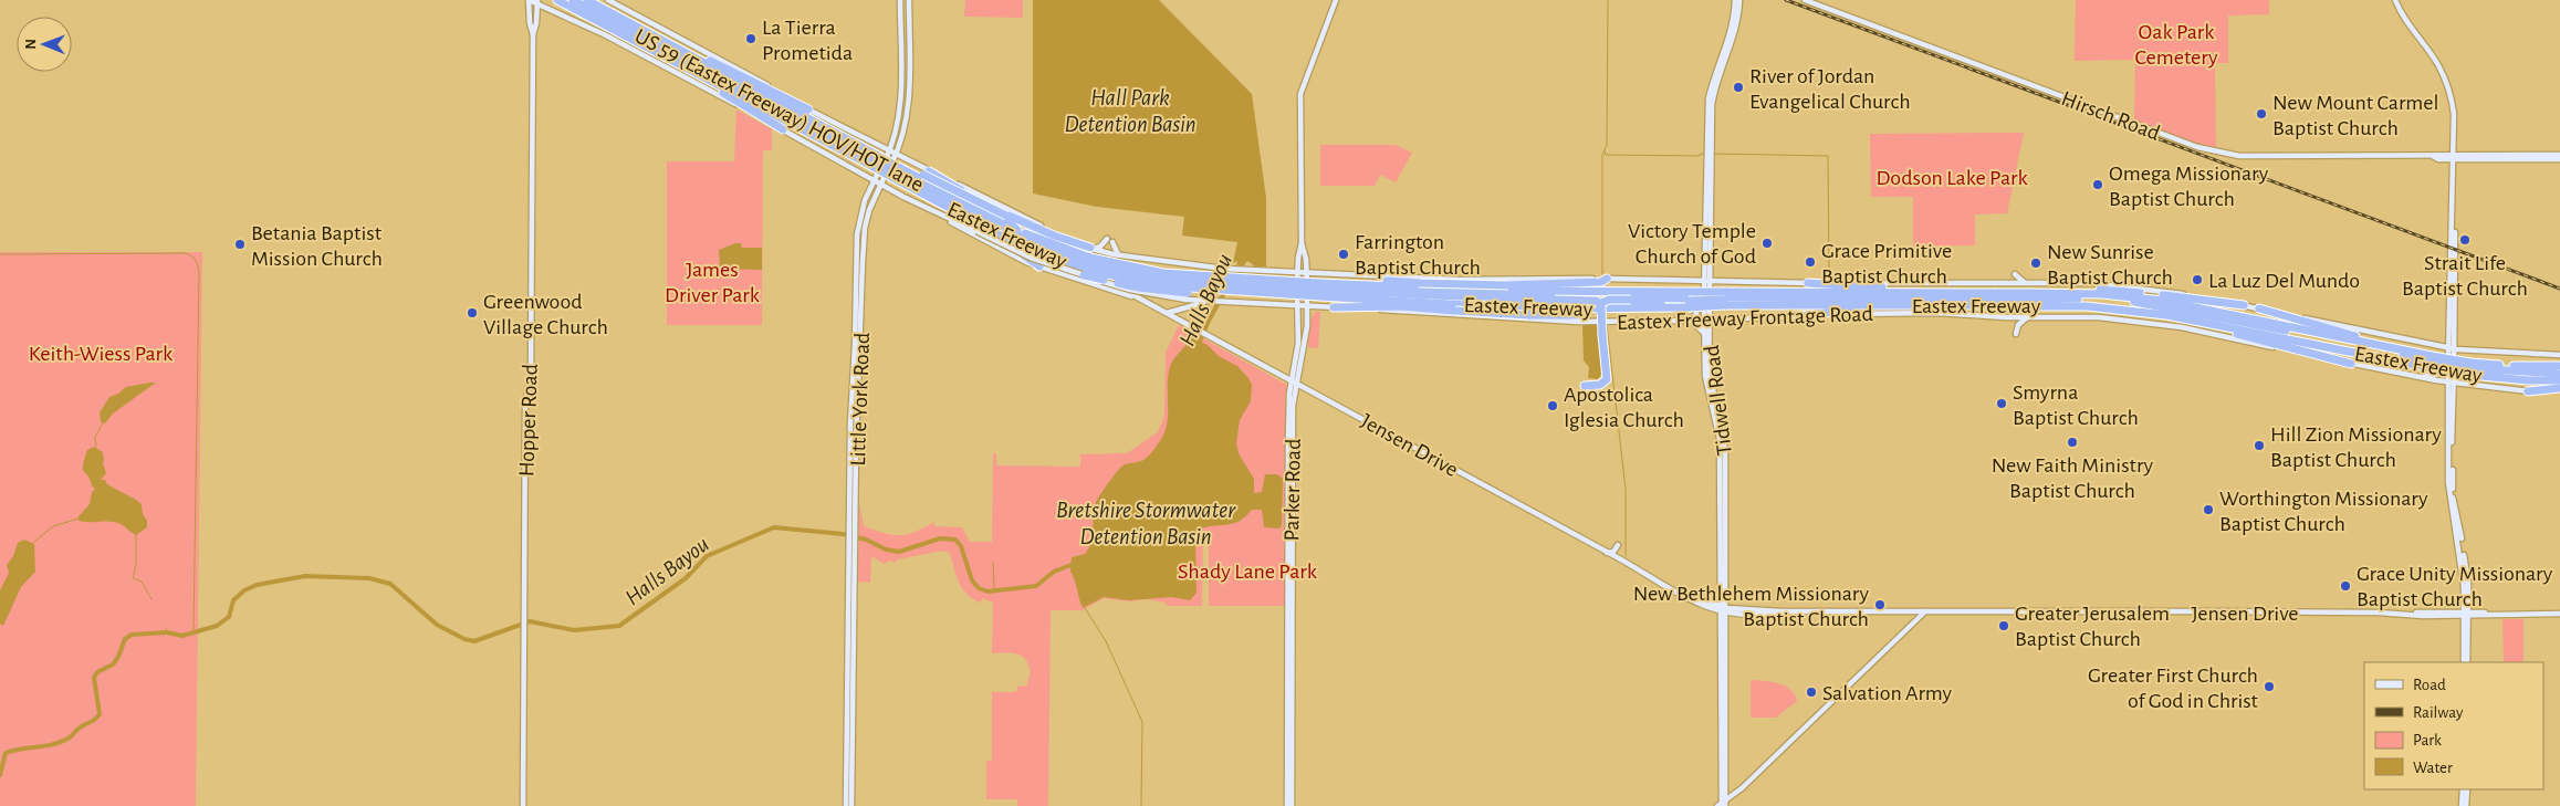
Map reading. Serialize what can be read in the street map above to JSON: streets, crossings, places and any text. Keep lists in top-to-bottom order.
{
  "streets": {
    "highway": ["US 59 (Eastex Freeway) HOV/HOT lane", "Eastex Freeway"],
    "main road": [
      "Hirsch Road",
      "Eastex Freeway Frontage Road",
      "Little York Road",
      "Tidwell Road",
      "Hopper Road",
      "Jensen Drive",
      "Parker Road"
    ]
  },
  "crossings": [
    ["US 59 (Eastex Freeway) HOV/HOT lane", "Eastex Freeway"],
    ["US 59 (Eastex Freeway) HOV/HOT lane", "Eastex Freeway Frontage Road"],
    ["US 59 (Eastex Freeway) HOV/HOT lane", "Jensen Drive"],
    ["Eastex Freeway", "Eastex Freeway Frontage Road"],
    ["Eastex Freeway", "Jensen Drive"],
    ["Eastex Freeway Frontage Road", "Little York Road"],
    ["Eastex Freeway Frontage Road", "Tidwell Road"],
    ["Eastex Freeway Frontage Road", "Hopper Road"],
    ["Eastex Freeway Frontage Road", "Jensen Drive"],
    ["Eastex Freeway Frontage Road", "Parker Road"],
    ["Tidwell Road", "Jensen Drive"],
    ["Jensen Drive", "Parker Road"]
  ],
  "water": ["Hall Park Detention Basin", "Halls Bayou", "Bretshire Stormwater Detention Basin"],
  "parks": [
    "Oak Park Cemetery",
    "Dodson Lake Park",
    "James Driver Park",
    "Keith-Wiess Park",
    "Shady Lane Park"
  ],
  "places": [
    "La Tierra Prometida",
    "River of Jordan Evangelical Church",
    "New Mount Carmel Baptist Church",
    "Omega Missionary Baptist Church",
    "Strait Life Baptist Church",
    "Victory Temple Church of God",
    "Betania Baptist Mission Church",
    "Farrington Baptist Church",
    "Grace Primitive Baptist Church",
    "New Sunrise Baptist Church",
    "La Luz Del Mundo",
    "Greenwood Village Church",
    "Smyrna Baptist Church",
    "Apostolica Iglesia Church",
    "New Faith Ministry Baptist Church",
    "Hill Zion Missionary Baptist Church",
    "Worthington Missionary Baptist Church",
    "Grace Unity Missionary Baptist Church",
    "New Bethlehem Missionary Baptist Church",
    "Greater Jerusalem Baptist Church",
    "Greater First Church of God in Christ",
    "Salvation Army"
  ],
  "legend": [
    "Road",
    "Railway",
    "Park",
    "Water"
  ],
  "north": "left"
}
